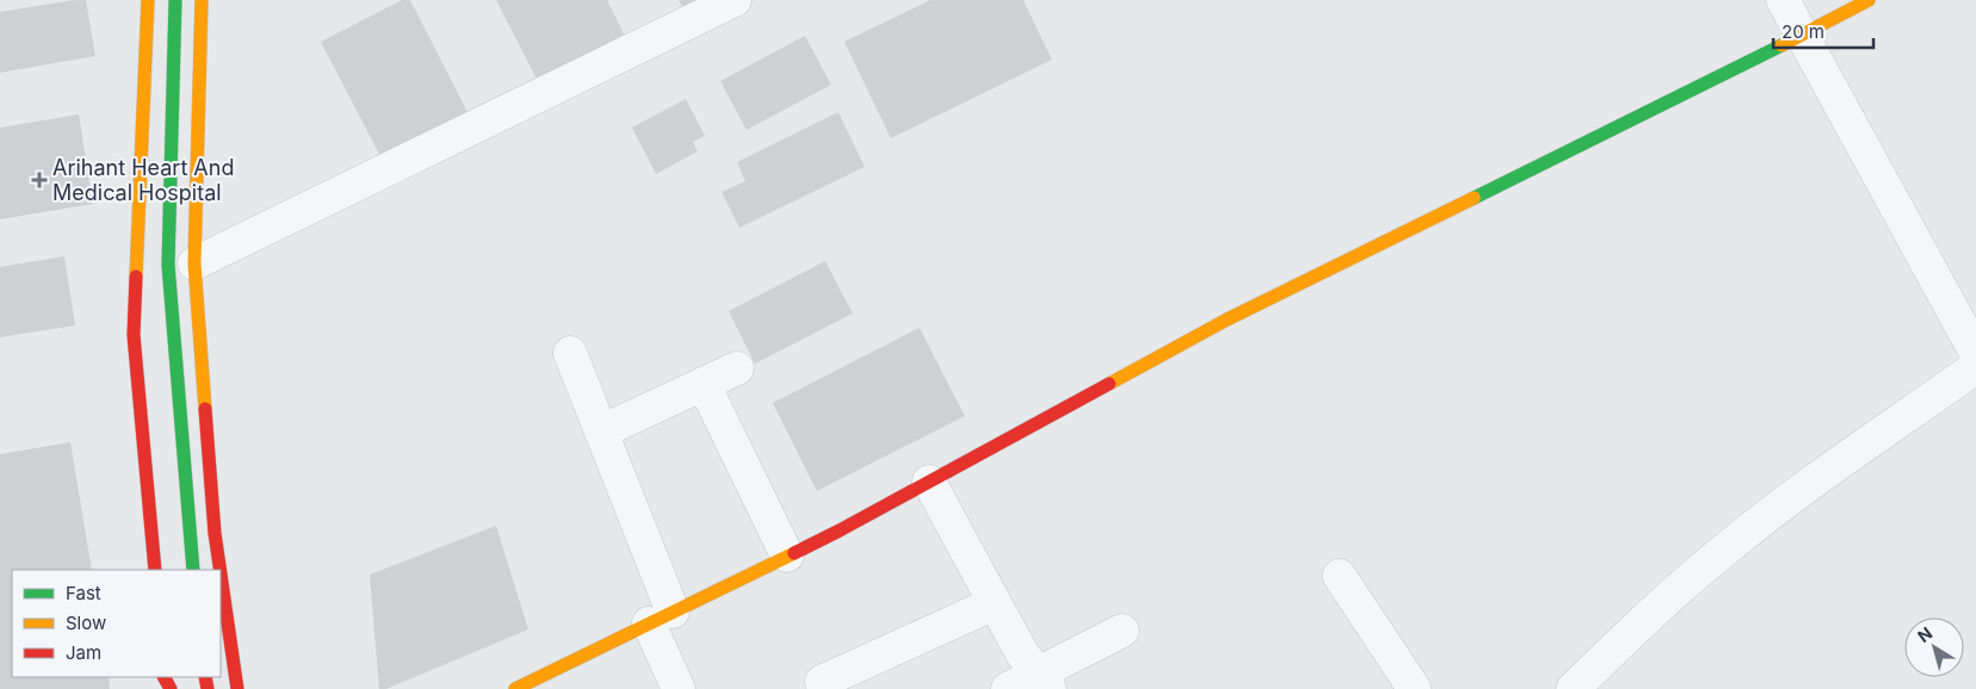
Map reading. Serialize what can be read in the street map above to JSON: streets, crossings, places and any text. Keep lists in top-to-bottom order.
{
  "places": {
    "health": ["Arihant Heart And Medical Hospital"]
  },
  "legend": ["Fast", "Slow", "Jam"],
  "scale_bar": "20 m",
  "north": "top left"
}
